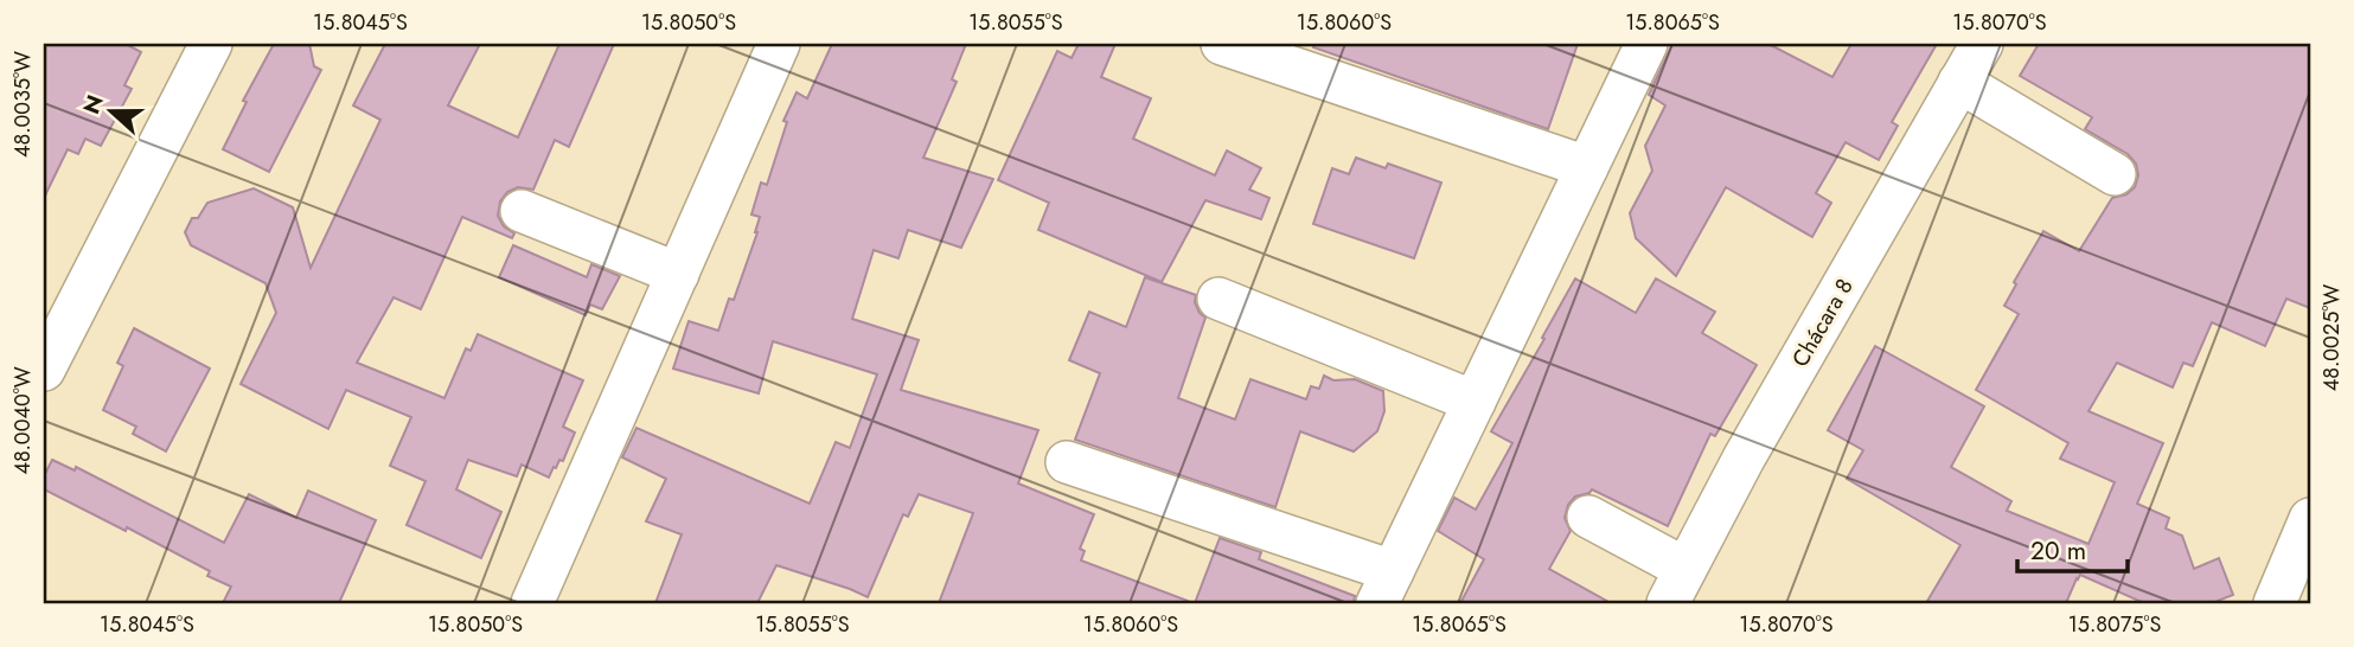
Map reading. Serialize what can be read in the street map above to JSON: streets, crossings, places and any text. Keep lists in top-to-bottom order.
{
  "streets": {
    "street": ["Chácara 8"]
  },
  "scale_bar": "20 m",
  "north": "left",
  "coordinates": [
    "15.8045°S",
    "15.8050°S",
    "15.8055°S",
    "15.8060°S",
    "15.8065°S",
    "15.8070°S",
    "48.0035°W",
    "48.0025°W",
    "48.0040°W",
    "15.8075°S"
  ]
}
